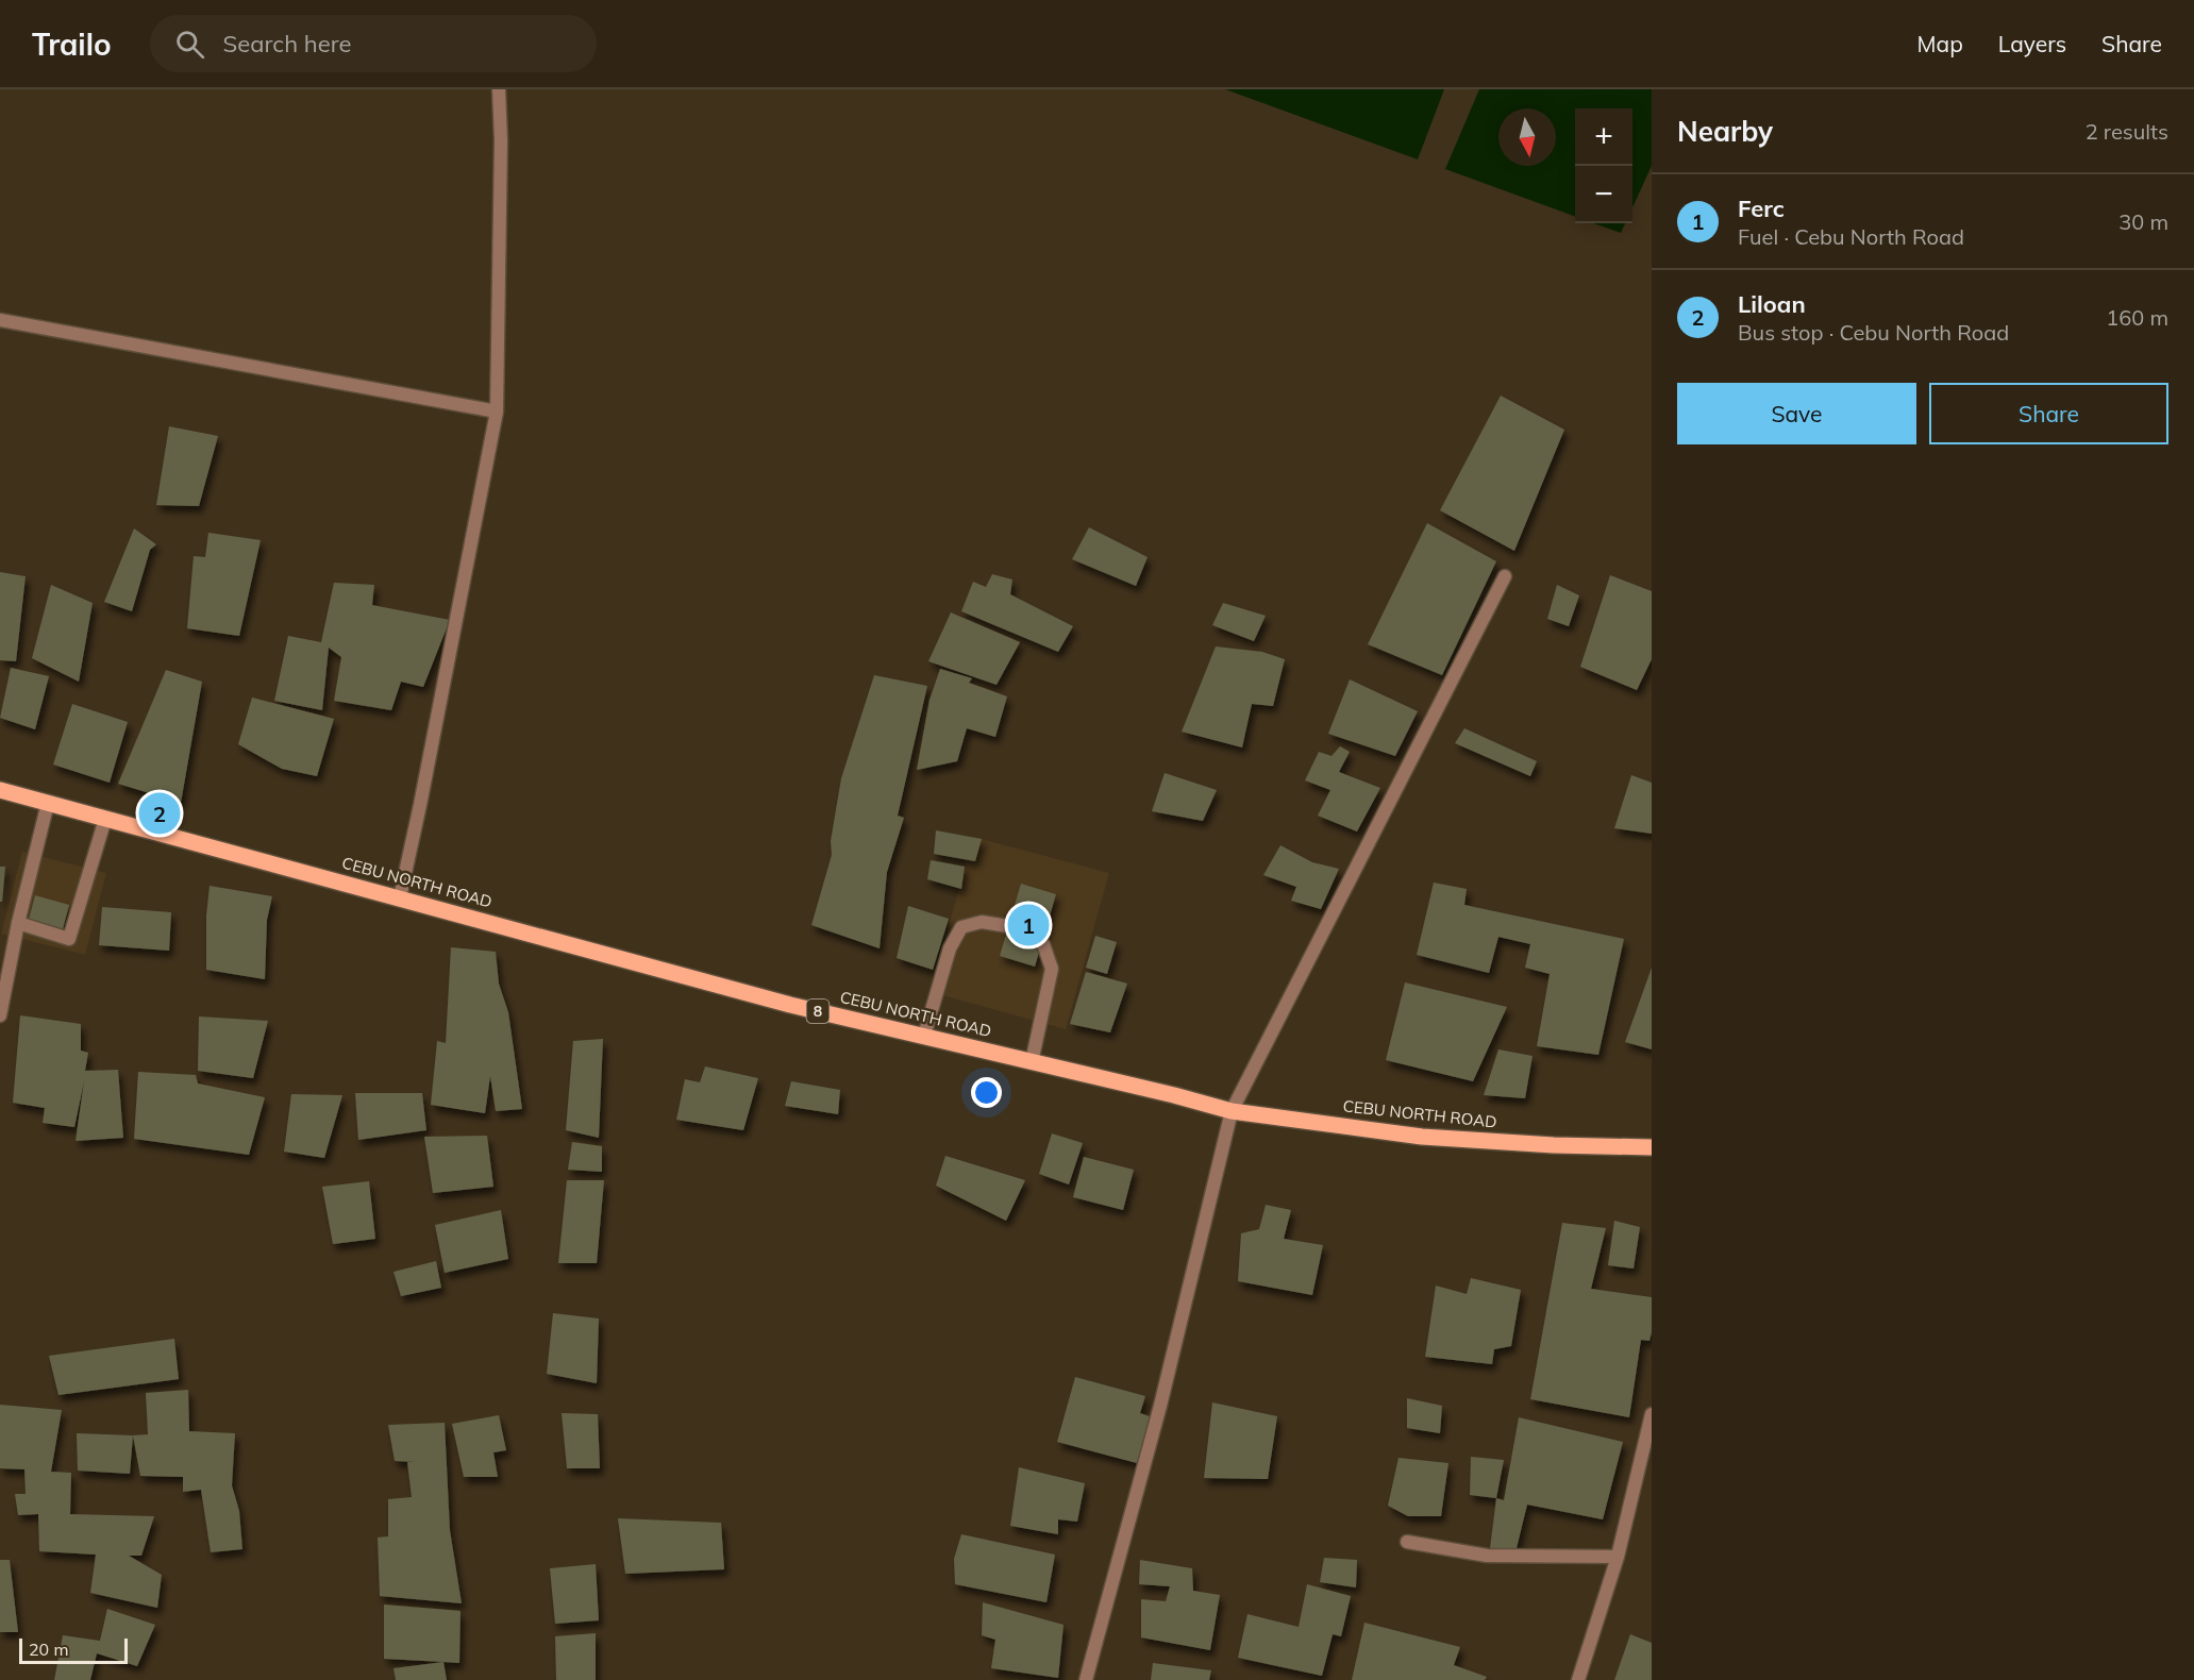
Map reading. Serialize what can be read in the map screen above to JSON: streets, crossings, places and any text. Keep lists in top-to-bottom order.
{
  "streets": {
    "main road": ["CEBU NORTH ROAD", "8"]
  },
  "scale_bar": "20 m",
  "north": "bottom",
  "page": {
    "header": "Trailo",
    "search": "Search here",
    "nav": ["Map", "Layers", "Share"],
    "heading": ["Nearby", "2 results"],
    "map_buttons": ["+", "−"],
    "list": [
      {
        "mark": "1",
        "name": "Ferc",
        "note": "Fuel · Cebu North Road",
        "value": "30 m"
      },
      {
        "mark": "2",
        "name": "Liloan",
        "note": "Bus stop · Cebu North Road",
        "value": "160 m"
      }
    ],
    "buttons": ["Save", "Share"],
    "pins": ["2", "1"],
    "scale": "20 m"
  }
}
